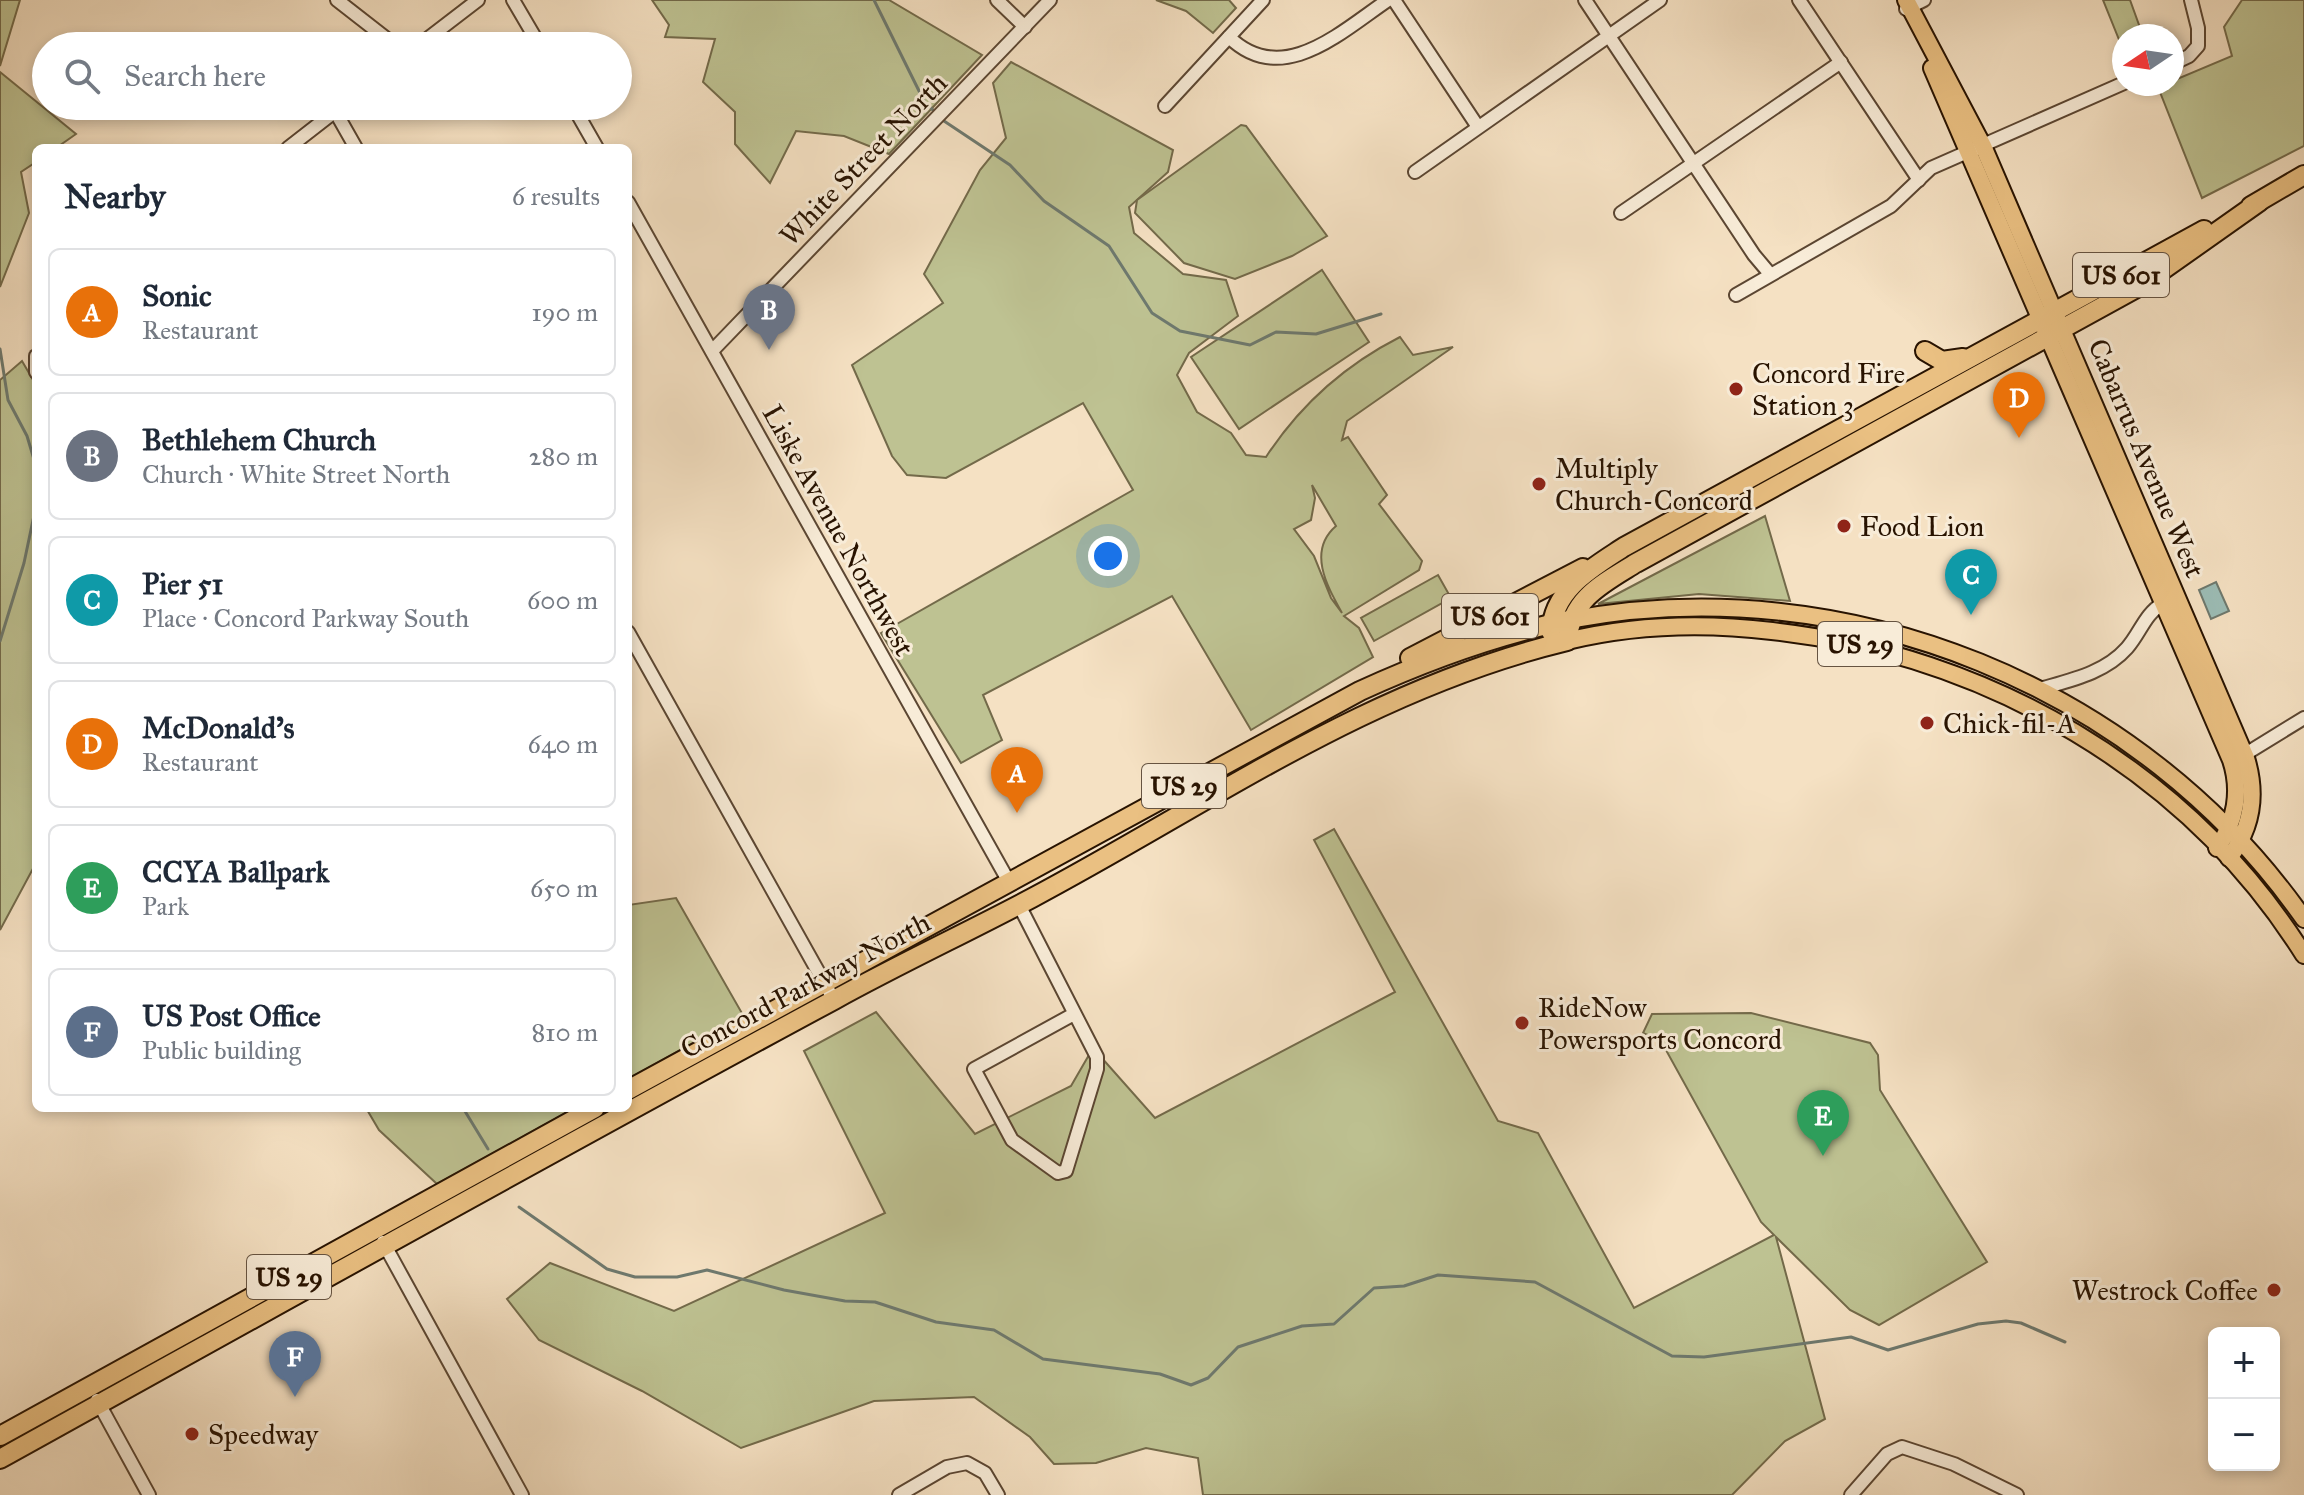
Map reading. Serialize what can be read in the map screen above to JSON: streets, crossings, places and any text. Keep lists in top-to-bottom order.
{
  "streets": {
    "highway": ["US 601", "US 29", "Concord Parkway North"],
    "main road": ["Cabarrus Avenue West"],
    "street": ["White Street North", "Liske Avenue Northwest"]
  },
  "crossings": [
    ["White Street North", "Liske Avenue Northwest"],
    ["US 601", "Cabarrus Avenue West"],
    ["US 601", "US 29"],
    ["US 601", "Concord Parkway North"],
    ["Cabarrus Avenue West", "US 29"],
    ["Liske Avenue Northwest", "Concord Parkway North"],
    ["US 29", "Concord Parkway North"]
  ],
  "places": [
    "Concord Fire Station 3",
    "Multiply Church-Concord",
    "Food Lion",
    "Chick-fil-A",
    "RideNow Powersports Concord",
    "Westrock Coffee",
    "Speedway"
  ],
  "north": "left",
  "page": {
    "search": "Search here",
    "heading": ["Nearby", "6 results"],
    "list": [
      {
        "mark": "A",
        "name": "Sonic",
        "note": "Restaurant",
        "value": "190 m"
      },
      {
        "mark": "B",
        "name": "Bethlehem Church",
        "note": "Church · White Street North",
        "value": "280 m"
      },
      {
        "mark": "C",
        "name": "Pier 51",
        "note": "Place · Concord Parkway South",
        "value": "600 m"
      },
      {
        "mark": "D",
        "name": "McDonald's",
        "note": "Restaurant",
        "value": "640 m"
      },
      {
        "mark": "E",
        "name": "CCYA Ballpark",
        "note": "Park",
        "value": "650 m"
      },
      {
        "mark": "F",
        "name": "US Post Office",
        "note": "Public building",
        "value": "810 m"
      }
    ],
    "pins": [
      "B",
      "D",
      "C",
      "A",
      "E",
      "F"
    ],
    "map_buttons": ["+", "−"]
  }
}
